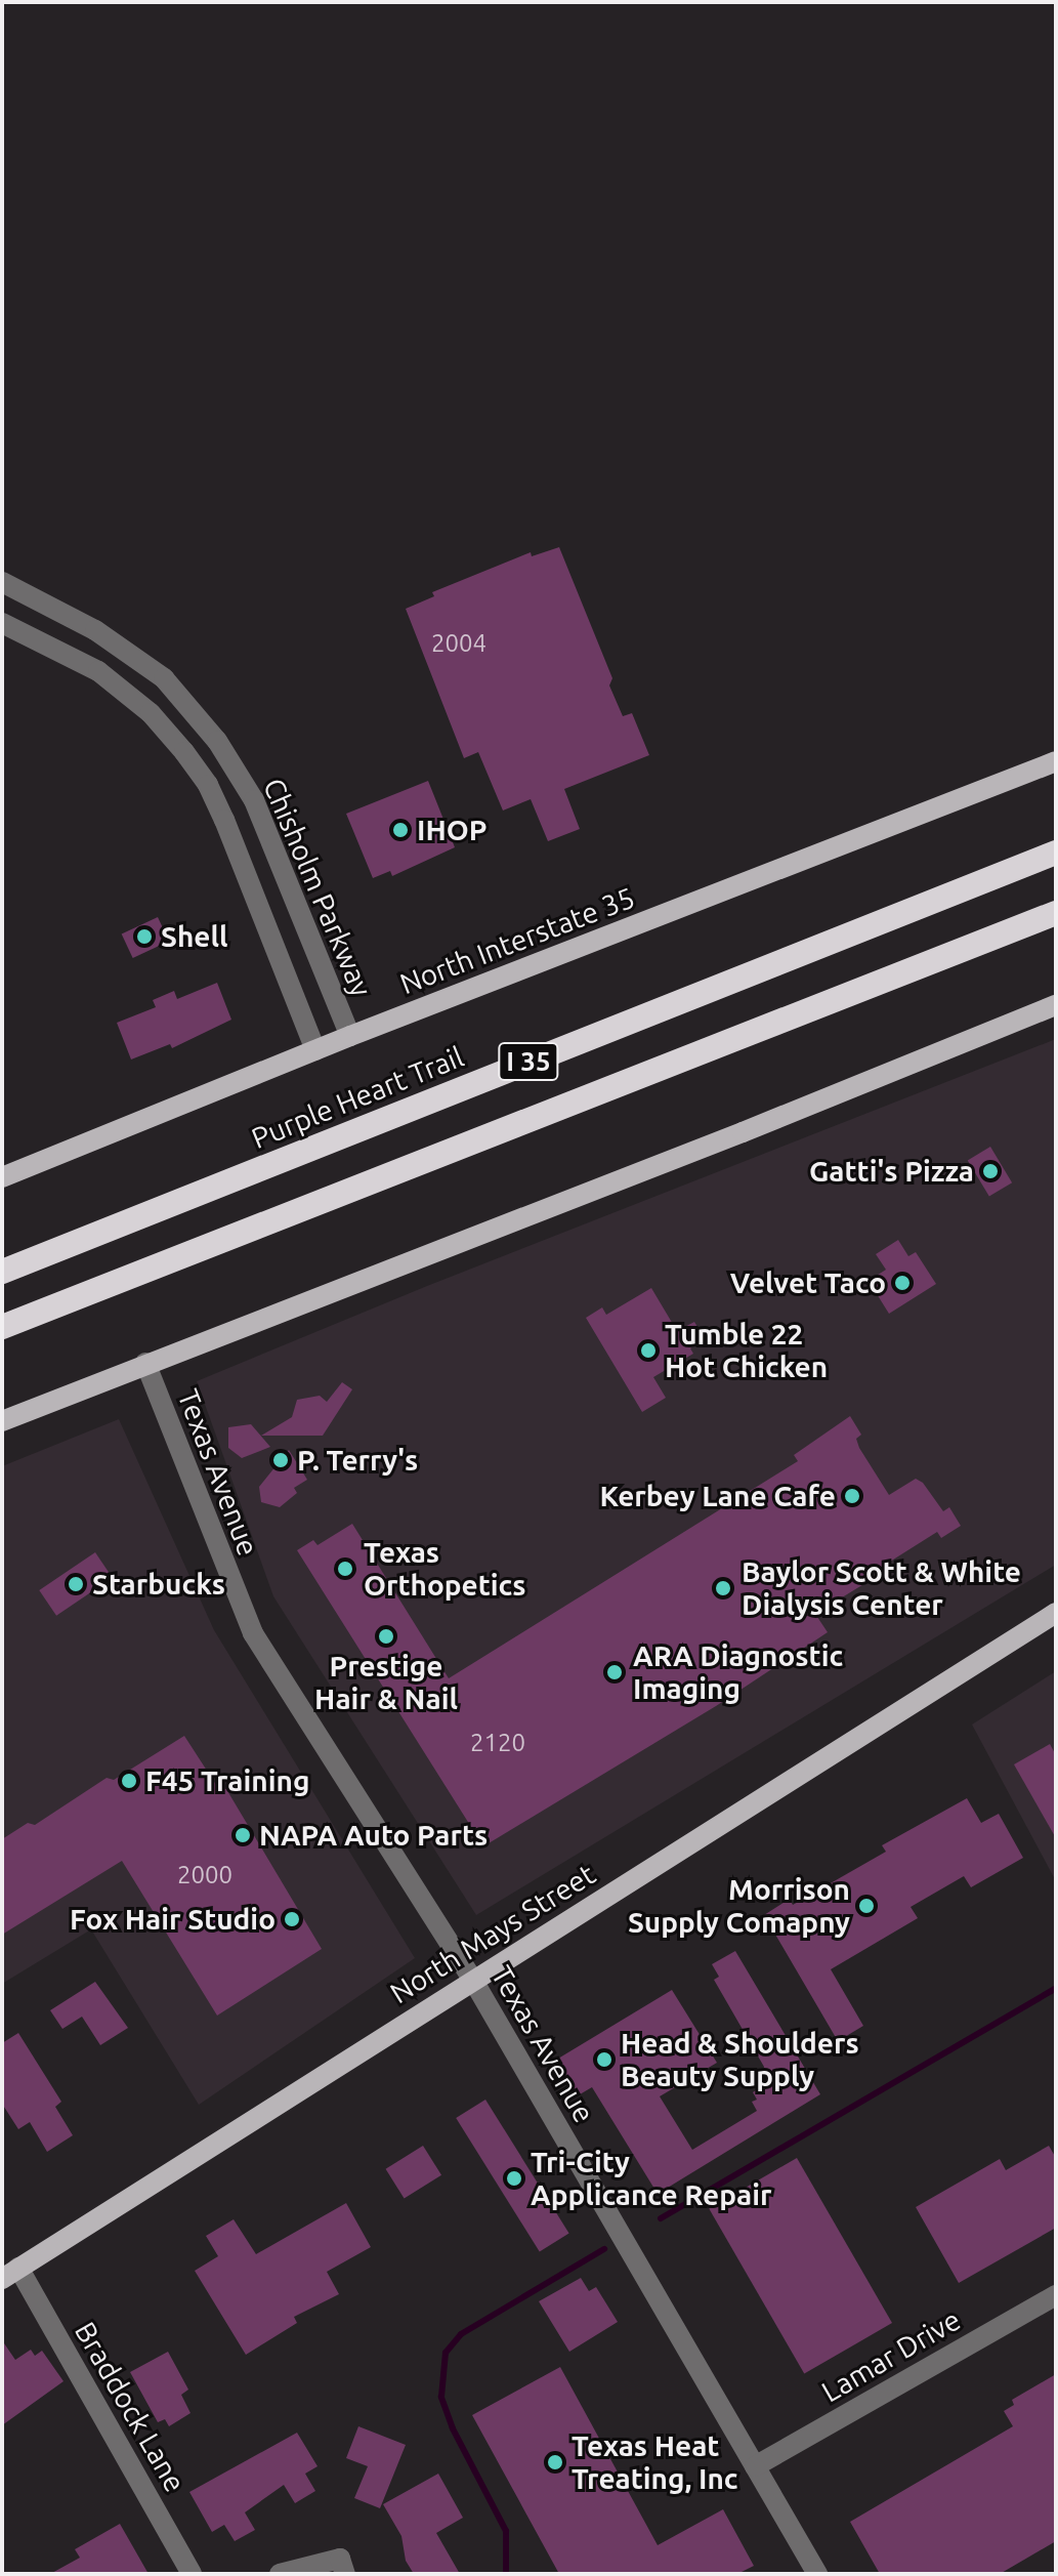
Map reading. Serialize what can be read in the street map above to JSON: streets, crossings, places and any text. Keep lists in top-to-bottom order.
{
  "streets": {
    "highway": ["I 35", "Purple Heart Trail"],
    "main road": ["North Interstate 35", "North Mays Street"],
    "street": [
      "Chisholm Parkway",
      "Texas Avenue",
      "Lamar Drive",
      "Braddock Lane"
    ]
  },
  "crossings": [
    ["Chisholm Parkway", "North Interstate 35"],
    ["Texas Avenue", "North Mays Street"],
    ["Texas Avenue", "Lamar Drive"],
    ["North Mays Street", "Braddock Lane"]
  ],
  "places": [
    "IHOP",
    "Shell",
    "Gatti's Pizza",
    "Velvet Taco",
    "Tumble 22 Hot Chicken",
    "P. Terry's",
    "Kerbey Lane Cafe",
    "Texas Orthopetics",
    "Starbucks",
    "Baylor Scott & White Dialysis Center",
    "Prestige Hair & Nail",
    "ARA Diagnostic Imaging",
    "F45 Training",
    "NAPA Auto Parts",
    "Morrison Supply Comapny",
    "Fox Hair Studio",
    "Head & Shoulders Beauty Supply",
    "Tri-City Applicance Repair",
    "Texas Heat Treating, Inc"
  ],
  "house_numbers": ["2004", "2120", "2000"]
}
